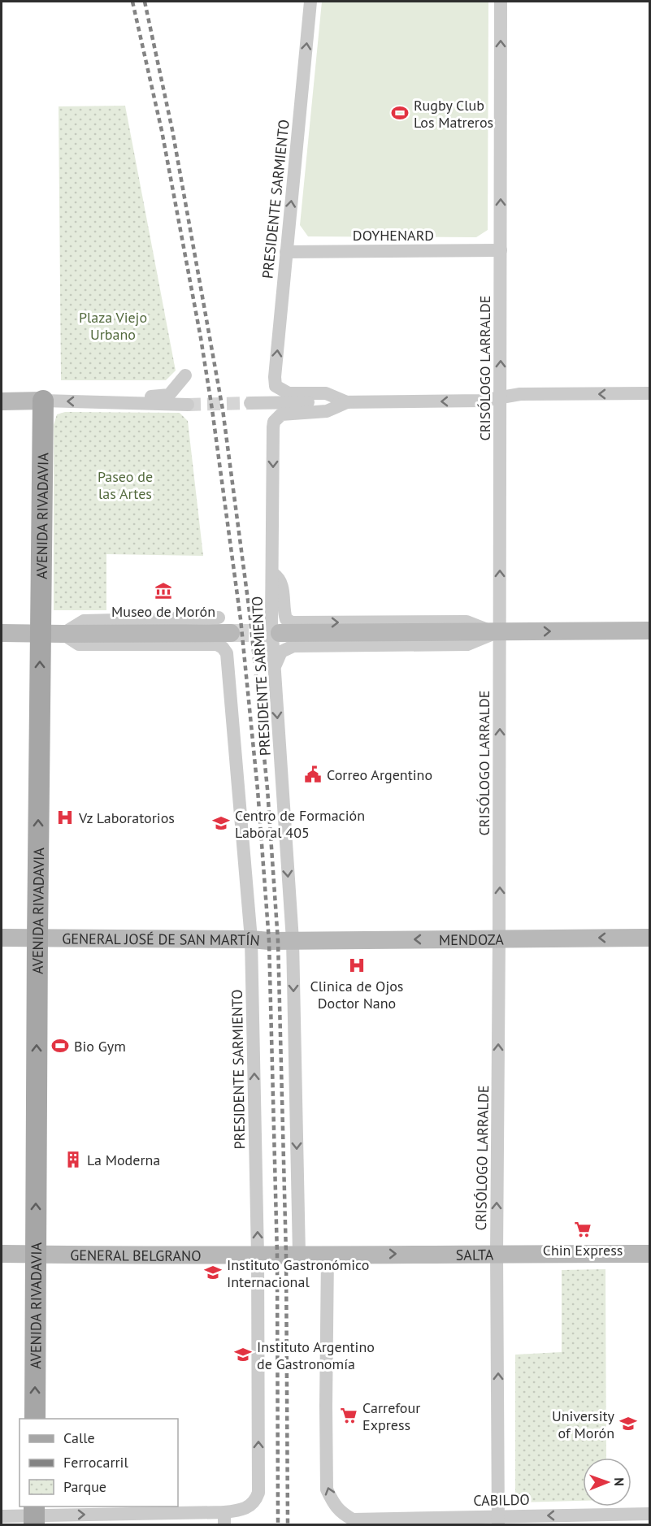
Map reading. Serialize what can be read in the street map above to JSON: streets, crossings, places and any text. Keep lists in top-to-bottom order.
{
  "streets": {
    "main road": ["AVENIDA RIVADAVIA"],
    "street": [
      "PRESIDENTE SARMIENTO",
      "DOYHENARD",
      "CRISÓLOGO LARRALDE",
      "MENDOZA",
      "GENERAL JOSÉ DE SAN MARTÍN",
      "SALTA",
      "GENERAL BELGRANO",
      "CABILDO"
    ]
  },
  "crossings": [
    ["PRESIDENTE SARMIENTO", "DOYHENARD"],
    ["PRESIDENTE SARMIENTO", "MENDOZA"],
    ["PRESIDENTE SARMIENTO", "GENERAL JOSÉ DE SAN MARTÍN"],
    ["PRESIDENTE SARMIENTO", "SALTA"],
    ["PRESIDENTE SARMIENTO", "GENERAL BELGRANO"],
    ["DOYHENARD", "CRISÓLOGO LARRALDE"],
    ["CRISÓLOGO LARRALDE", "MENDOZA"],
    ["CRISÓLOGO LARRALDE", "SALTA"],
    ["CRISÓLOGO LARRALDE", "CABILDO"],
    ["AVENIDA RIVADAVIA", "GENERAL JOSÉ DE SAN MARTÍN"],
    ["AVENIDA RIVADAVIA", "GENERAL BELGRANO"],
    ["MENDOZA", "GENERAL JOSÉ DE SAN MARTÍN"],
    ["SALTA", "GENERAL BELGRANO"]
  ],
  "one_way": [
    "CRISÓLOGO LARRALDE",
    "AVENIDA RIVADAVIA",
    "MENDOZA",
    "SALTA"
  ],
  "parks": ["Plaza Viejo Urbano", "Paseo de las Artes"],
  "places": {
    "sports": ["Rugby Club Los Matreros", "Bio Gym"],
    "museum": ["Museo de Morón"],
    "public building": ["Correo Argentino"],
    "hospital": ["Vz Laboratorios", "Clinica de Ojos Doctor Nano"],
    "school or university": [
      "Centro de Formación Laboral 405",
      "Instituto Gastronómico Internacional",
      "Instituto Argentino de Gastronomía",
      "University of Morón"
    ],
    "building": ["La Moderna"],
    "supermarket": ["Chin Express", "Carrefour Express"]
  },
  "legend": ["Calle", "Ferrocarril", "Parque"],
  "north": "right"
}
